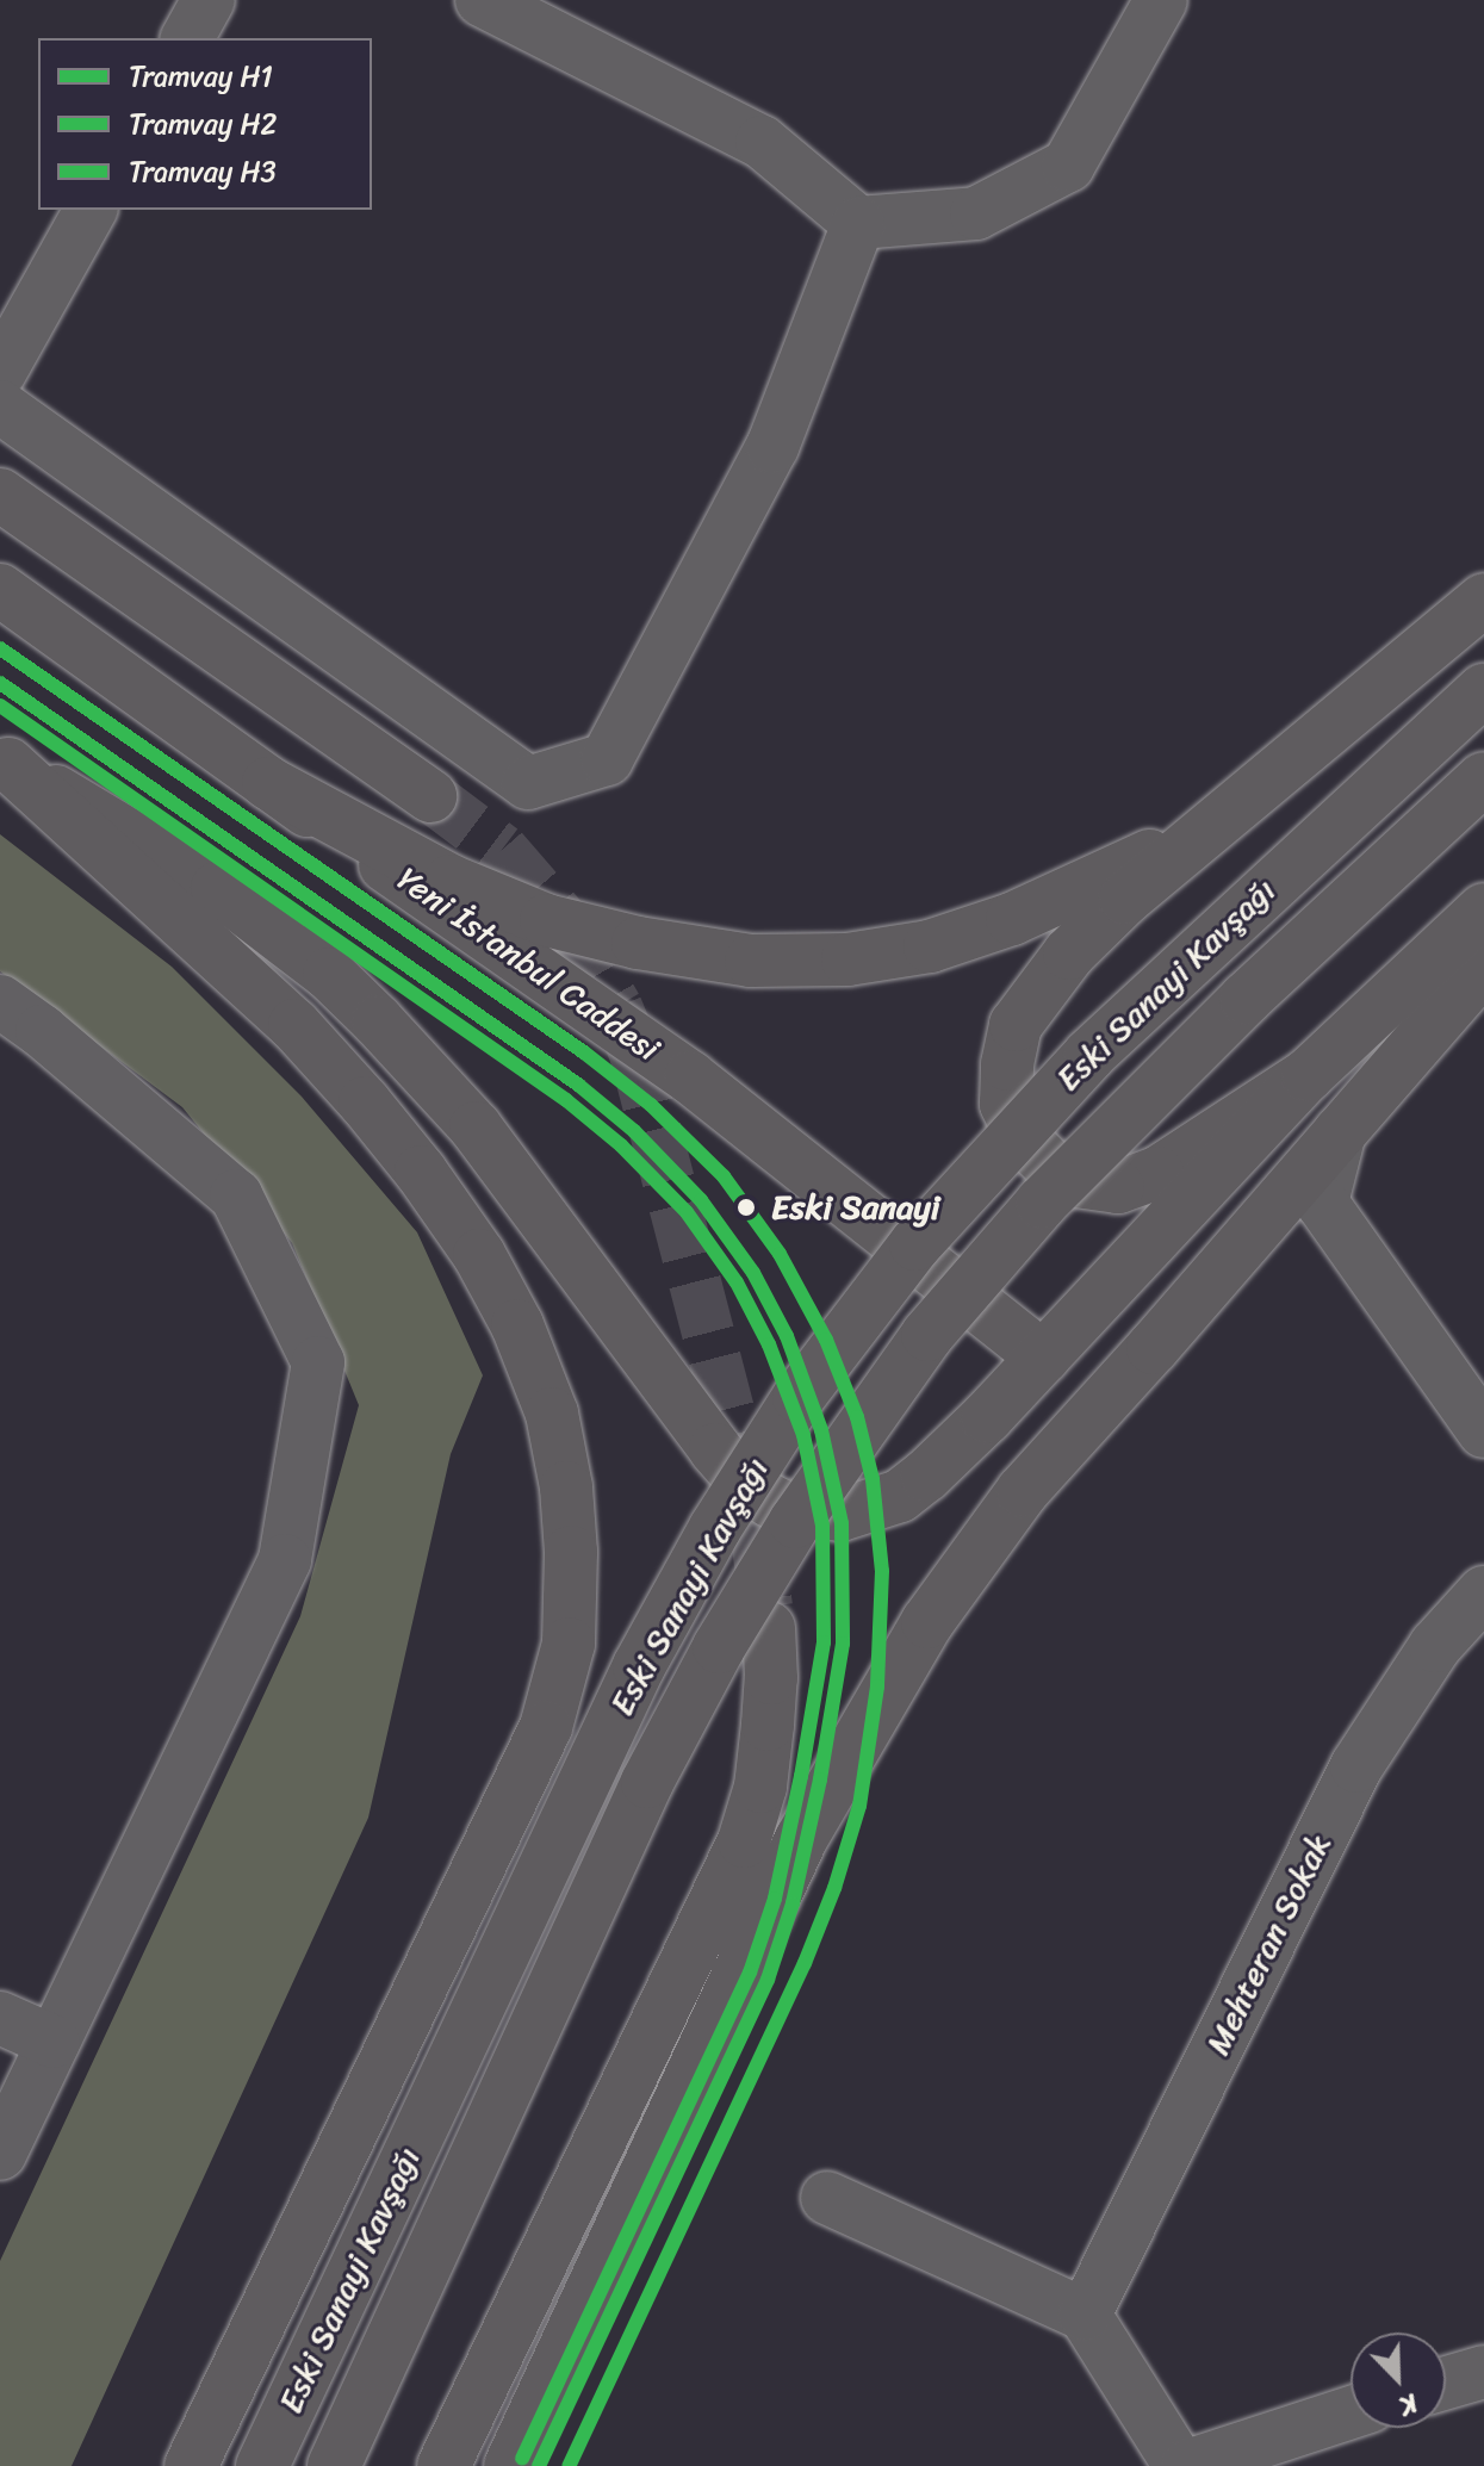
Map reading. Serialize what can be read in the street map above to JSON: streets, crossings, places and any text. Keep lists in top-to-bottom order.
{
  "streets": {
    "main road": ["Yeni İstanbul Caddesi", "Eski Sanayi Kavşağı"],
    "street": ["Mehteran Sokak"]
  },
  "places": ["Eski Sanayi"],
  "lines": ["tram line H1", "tram line H2", "tram line H3"],
  "legend": ["Tramvay H1", "Tramvay H2", "Tramvay H3"],
  "north": "bottom right"
}
